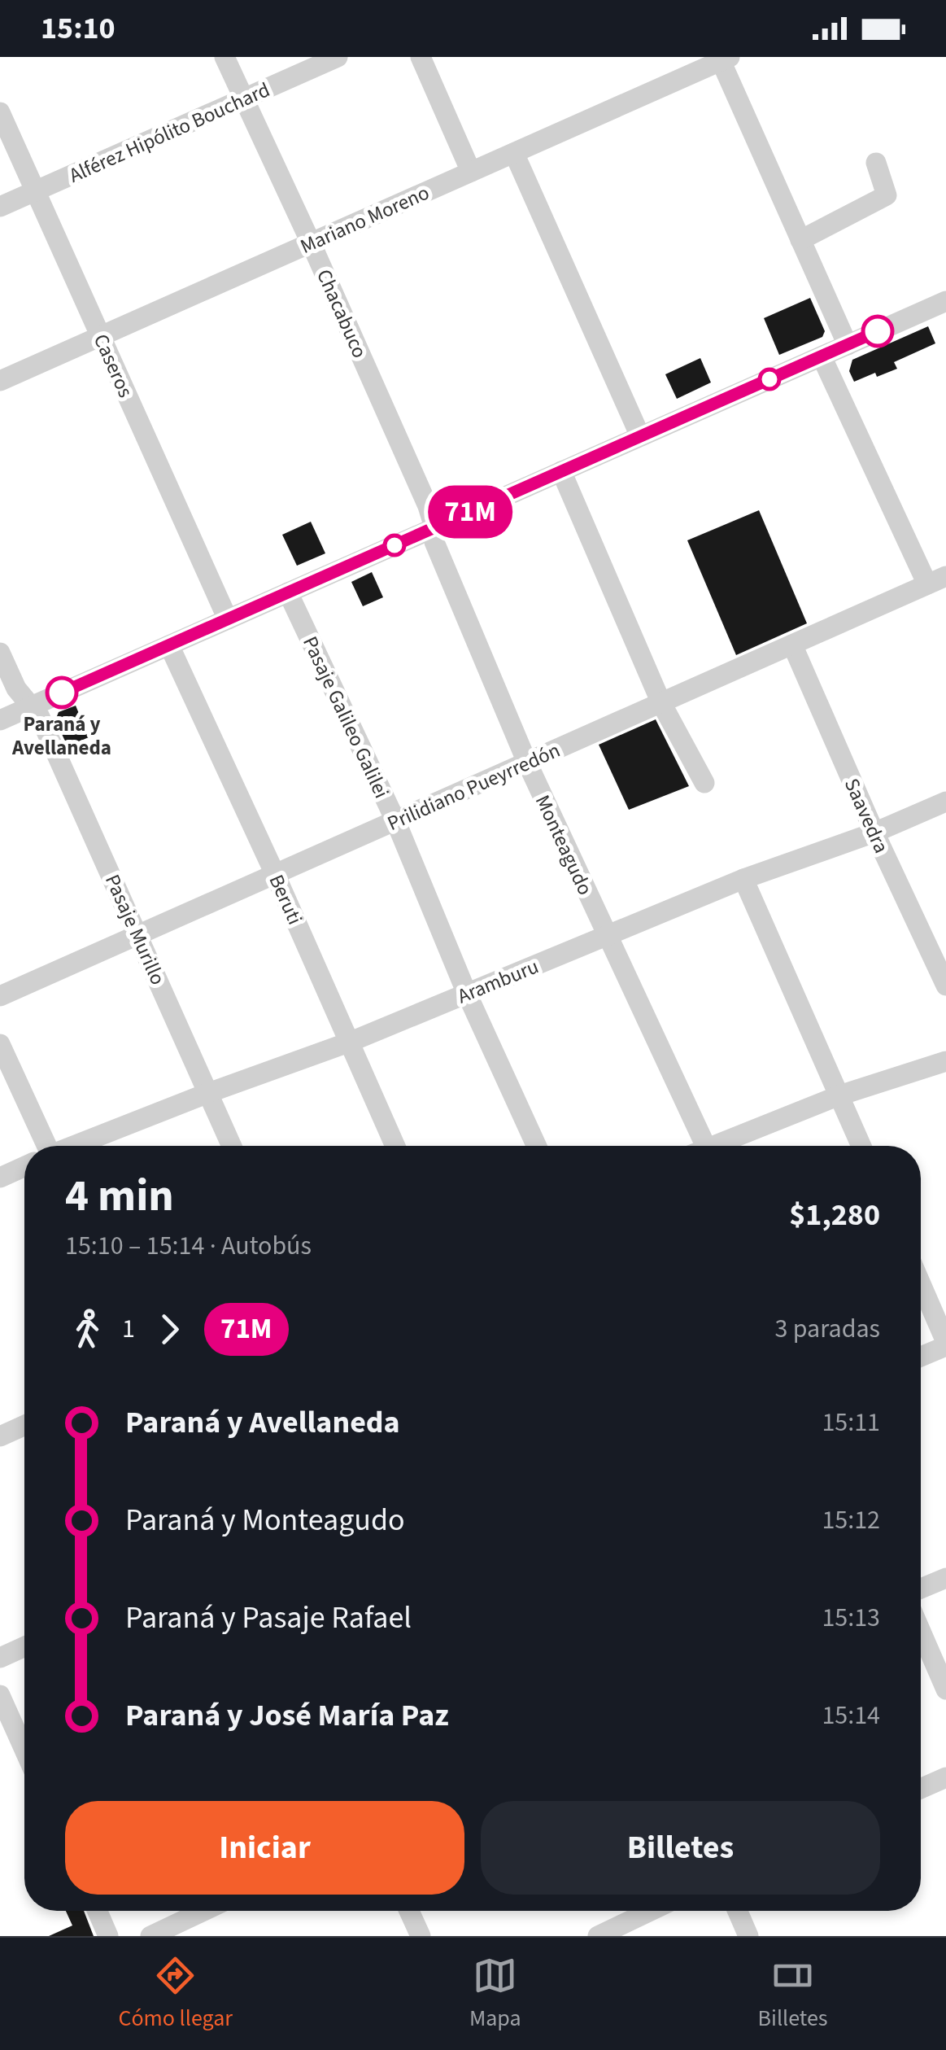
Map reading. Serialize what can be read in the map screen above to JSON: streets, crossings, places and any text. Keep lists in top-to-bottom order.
{
  "streets": {
    "street": [
      "Alférez Hipólito Bouchard",
      "Mariano Moreno",
      "Chacabuco",
      "Caseros",
      "Pasaje Galileo Galilei",
      "Prilidiano Pueyrredón",
      "Saavedra",
      "Monteagudo",
      "Beruti",
      "Pasaje Murillo",
      "Aramburu"
    ]
  },
  "crossings": [
    ["Alférez Hipólito Bouchard", "Chacabuco"],
    ["Alférez Hipólito Bouchard", "Caseros"],
    ["Mariano Moreno", "Chacabuco"],
    ["Mariano Moreno", "Caseros"],
    ["Chacabuco", "Monteagudo"],
    ["Pasaje Galileo Galilei", "Prilidiano Pueyrredón"],
    ["Pasaje Galileo Galilei", "Aramburu"],
    ["Prilidiano Pueyrredón", "Saavedra"],
    ["Prilidiano Pueyrredón", "Monteagudo"],
    ["Prilidiano Pueyrredón", "Beruti"],
    ["Prilidiano Pueyrredón", "Pasaje Murillo"],
    ["Saavedra", "Aramburu"],
    ["Monteagudo", "Aramburu"],
    ["Beruti", "Aramburu"],
    ["Pasaje Murillo", "Aramburu"]
  ],
  "places": ["Paraná y Avellaneda"],
  "lines": ["bus line 71M"],
  "page": {
    "status": "15:10",
    "on_map": "71M",
    "heading": ["4 min", "15:10 – 15:14 · Autobús", "$1,280"],
    "legs": ["1", "71M", "3 paradas"],
    "list": [
      {
        "name": "Paraná y Avellaneda",
        "value": "15:11"
      },
      {
        "name": "Paraná y Monteagudo",
        "value": "15:12"
      },
      {
        "name": "Paraná y Pasaje Rafael",
        "value": "15:13"
      },
      {
        "name": "Paraná y José María Paz",
        "value": "15:14"
      }
    ],
    "buttons": ["Iniciar", "Billetes"],
    "tabs": ["Cómo llegar", "Mapa", "Billetes"]
  }
}
